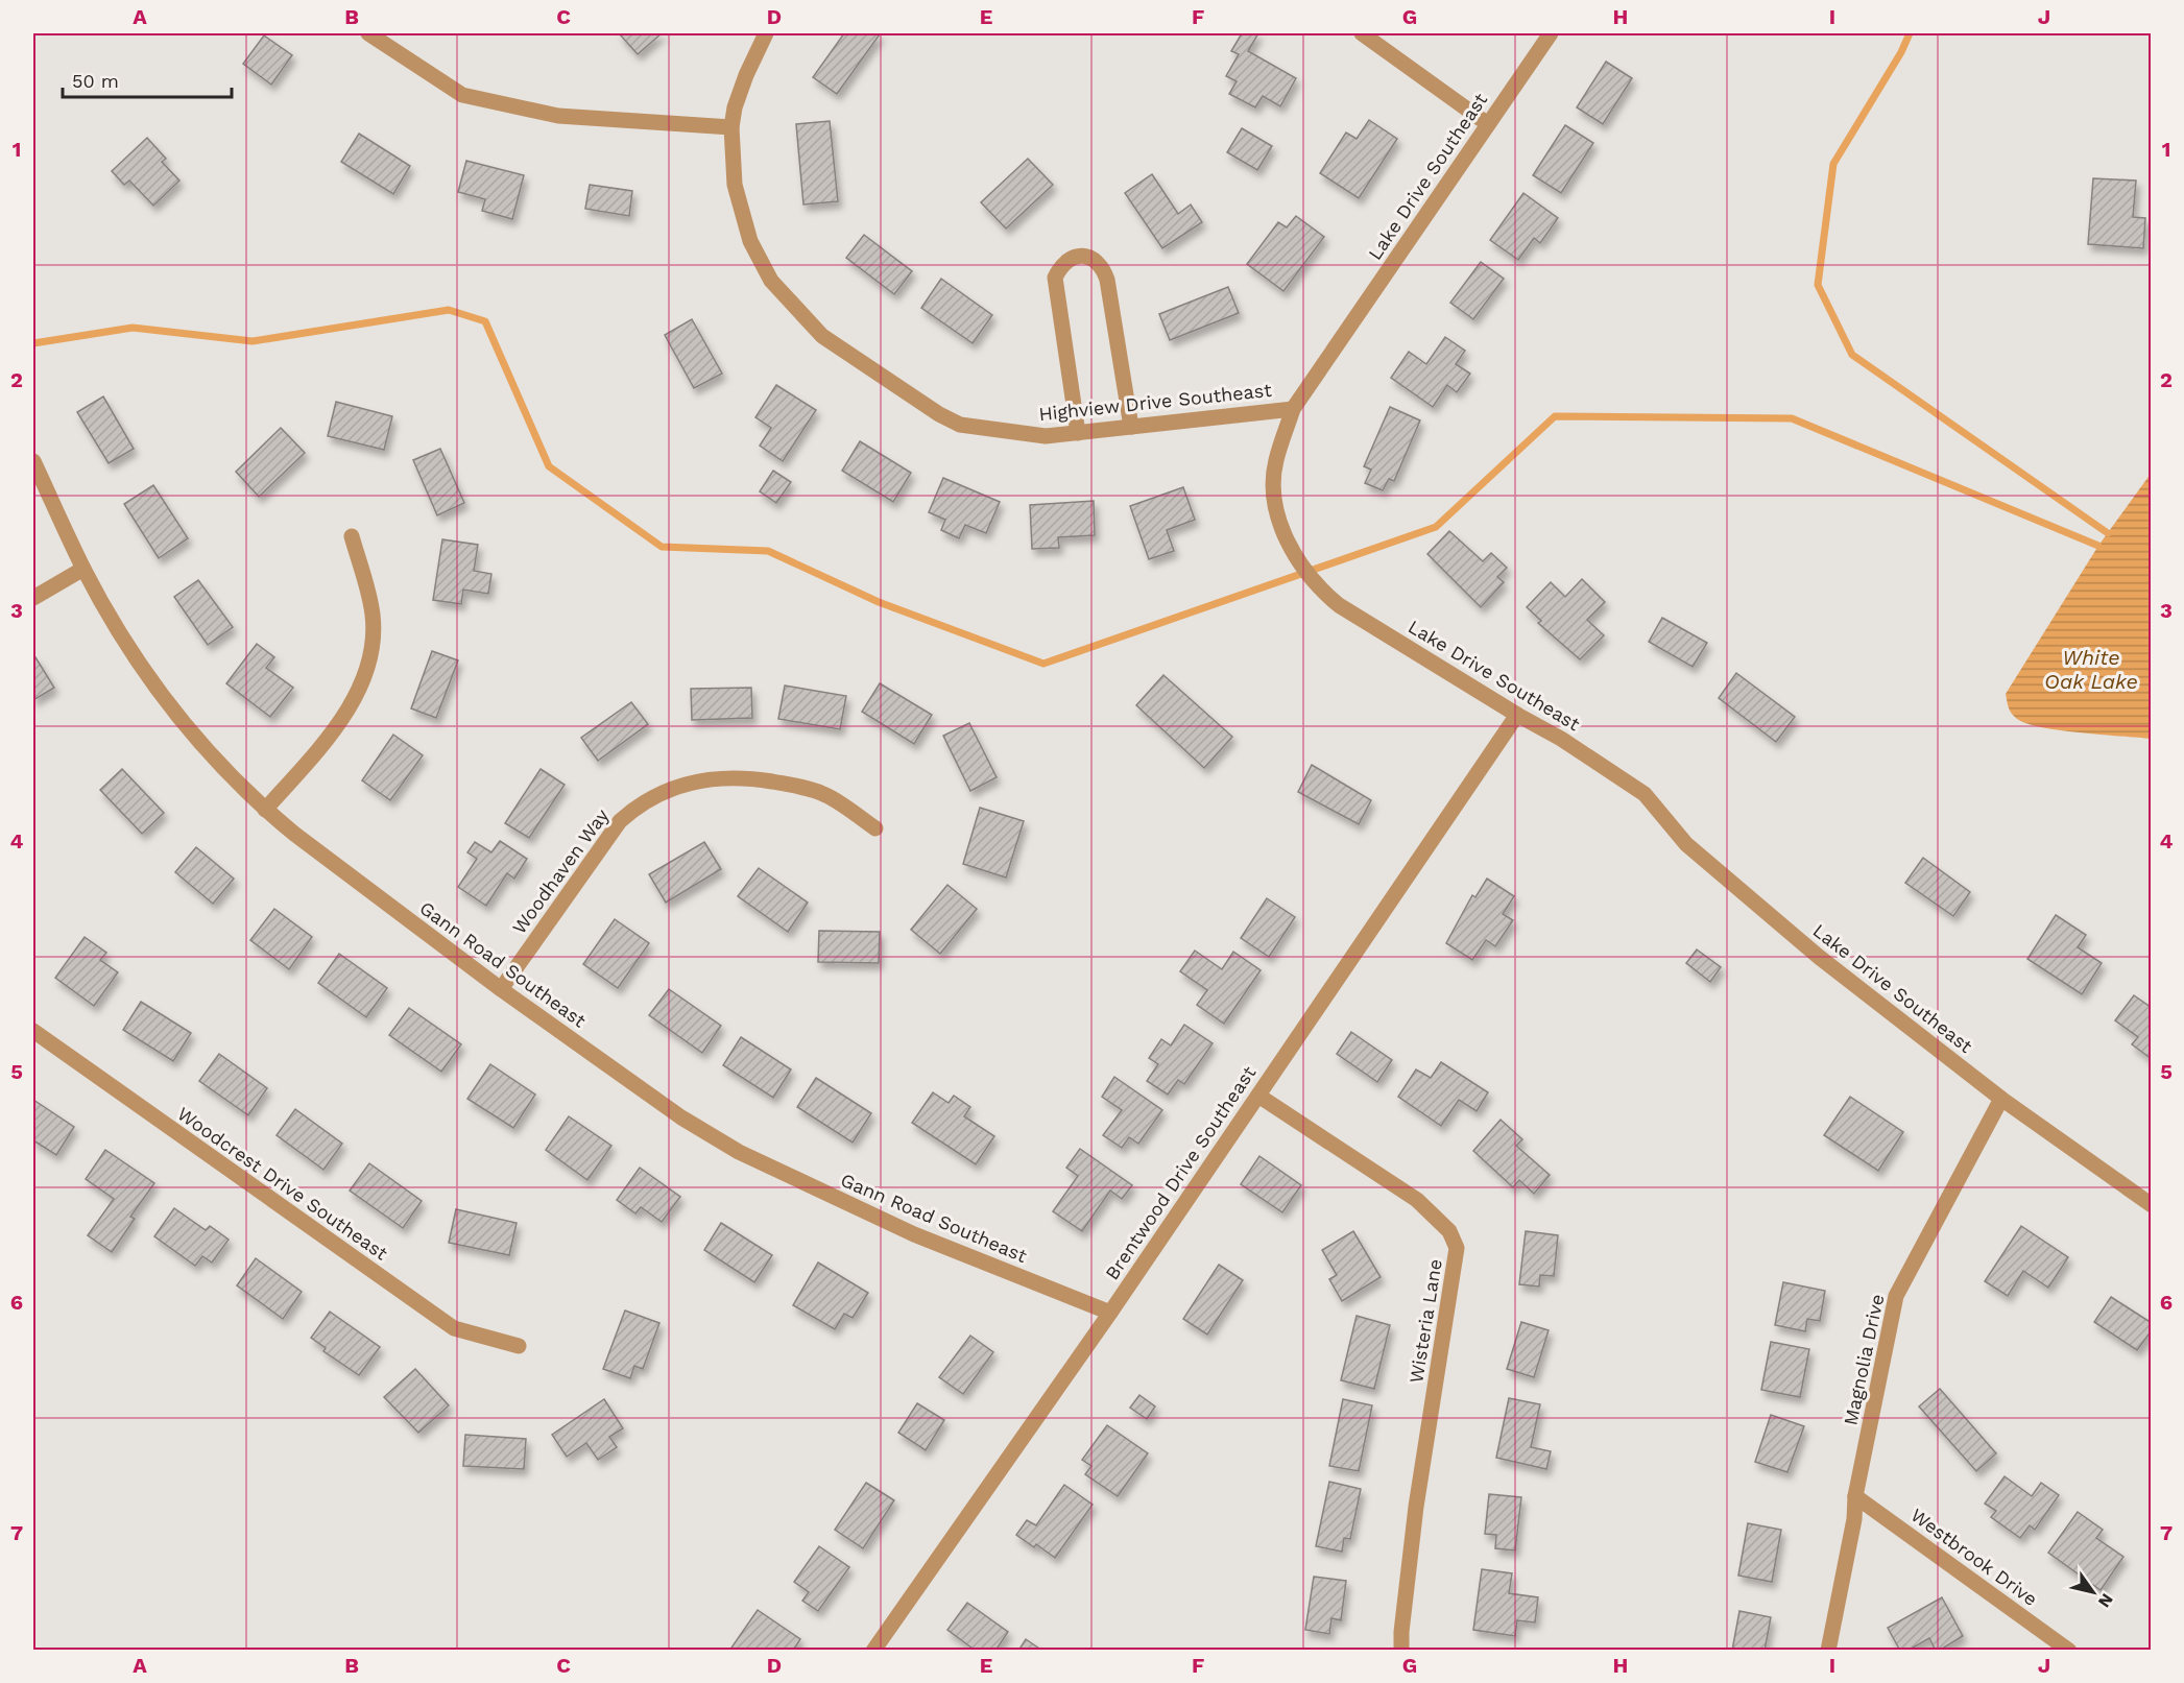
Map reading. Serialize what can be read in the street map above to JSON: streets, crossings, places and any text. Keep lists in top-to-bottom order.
{
  "streets": {
    "street": [
      "Lake Drive Southeast",
      "Highview Drive Southeast",
      "Woodhaven Way",
      "Gann Road Southeast",
      "Brentwood Drive Southeast",
      "Woodcrest Drive Southeast",
      "Wisteria Lane",
      "Magnolia Drive",
      "Westbrook Drive"
    ]
  },
  "crossings": [
    ["Lake Drive Southeast", "Highview Drive Southeast"],
    ["Lake Drive Southeast", "Brentwood Drive Southeast"],
    ["Lake Drive Southeast", "Magnolia Drive"],
    ["Woodhaven Way", "Gann Road Southeast"],
    ["Gann Road Southeast", "Brentwood Drive Southeast"],
    ["Brentwood Drive Southeast", "Wisteria Lane"],
    ["Magnolia Drive", "Westbrook Drive"]
  ],
  "water": ["White Oak Lake"],
  "scale_bar": "50 m",
  "north": "bottom right",
  "grid": {
    "columns": [
      "A",
      "B",
      "C",
      "D",
      "E",
      "F",
      "G",
      "H",
      "I",
      "J"
    ],
    "rows": [
      "1",
      "2",
      "3",
      "4",
      "5",
      "6",
      "7"
    ]
  }
}
